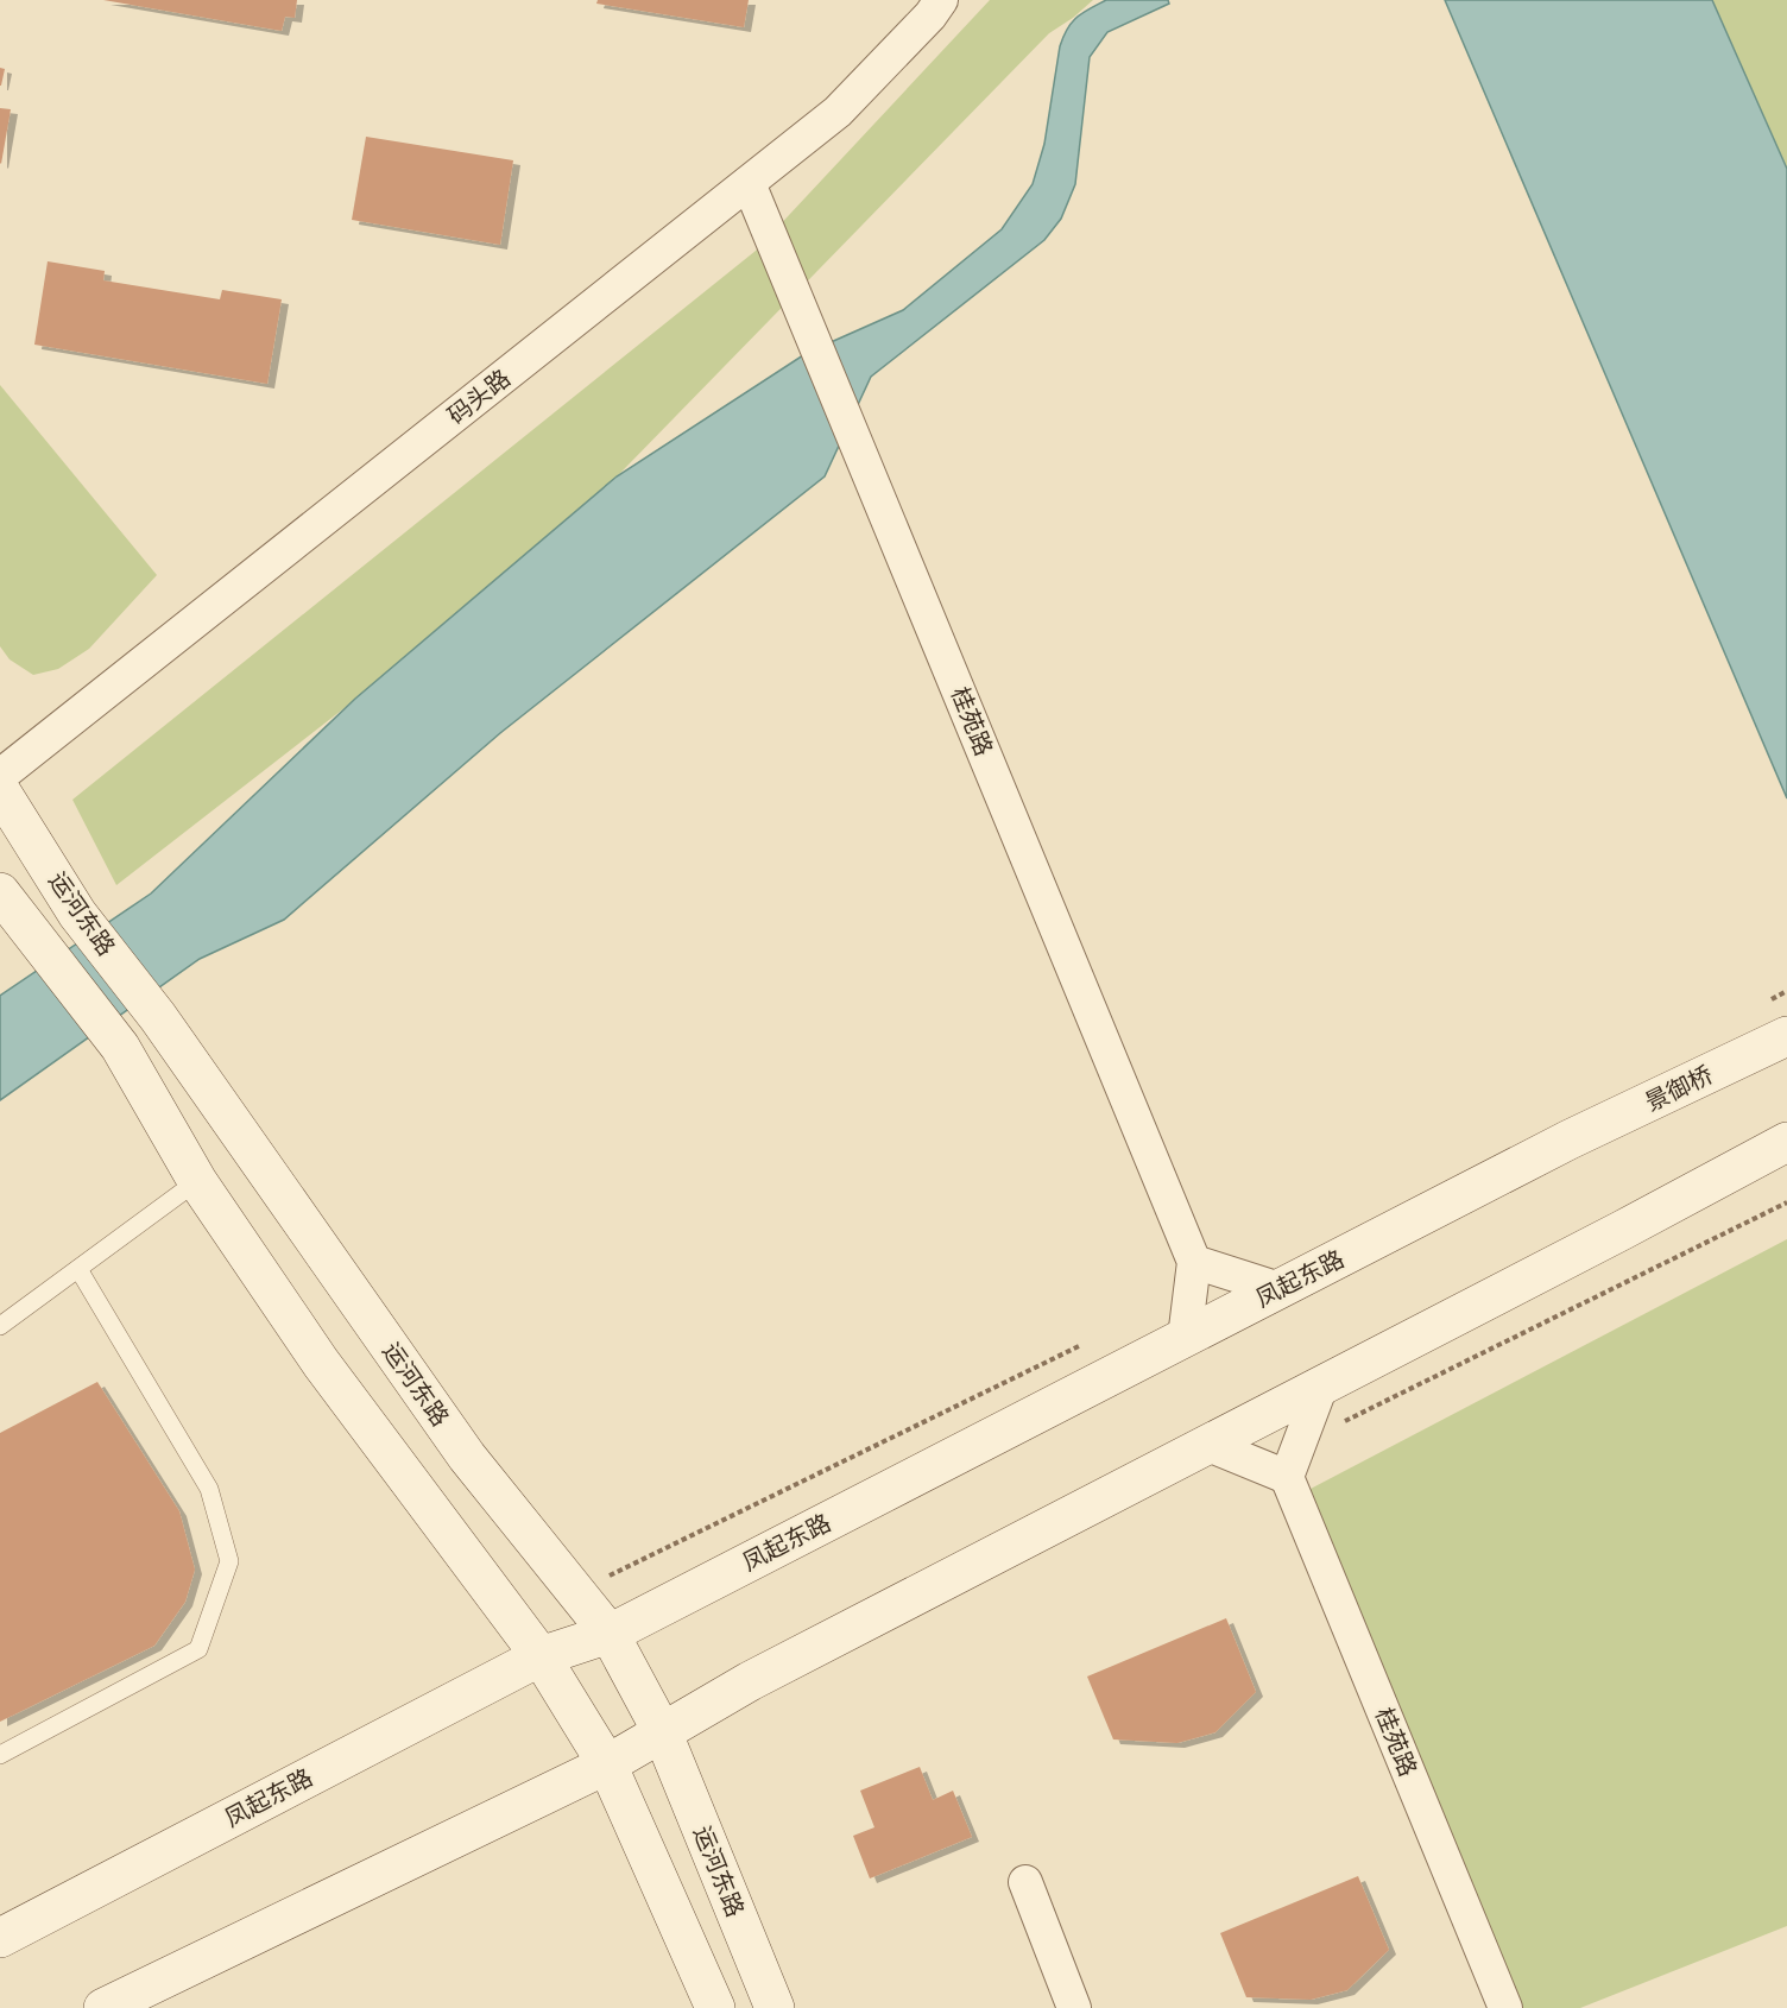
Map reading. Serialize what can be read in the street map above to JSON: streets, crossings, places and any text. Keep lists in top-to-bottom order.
{
  "streets": {
    "main road": ["运河东路", "景御桥", "凤起东路"],
    "street": ["码头路", "桂苑路"]
  },
  "crossings": [
    ["码头路", "桂苑路"],
    ["桂苑路", "凤起东路"],
    ["运河东路", "凤起东路"],
    ["景御桥", "凤起东路"]
  ]
}
